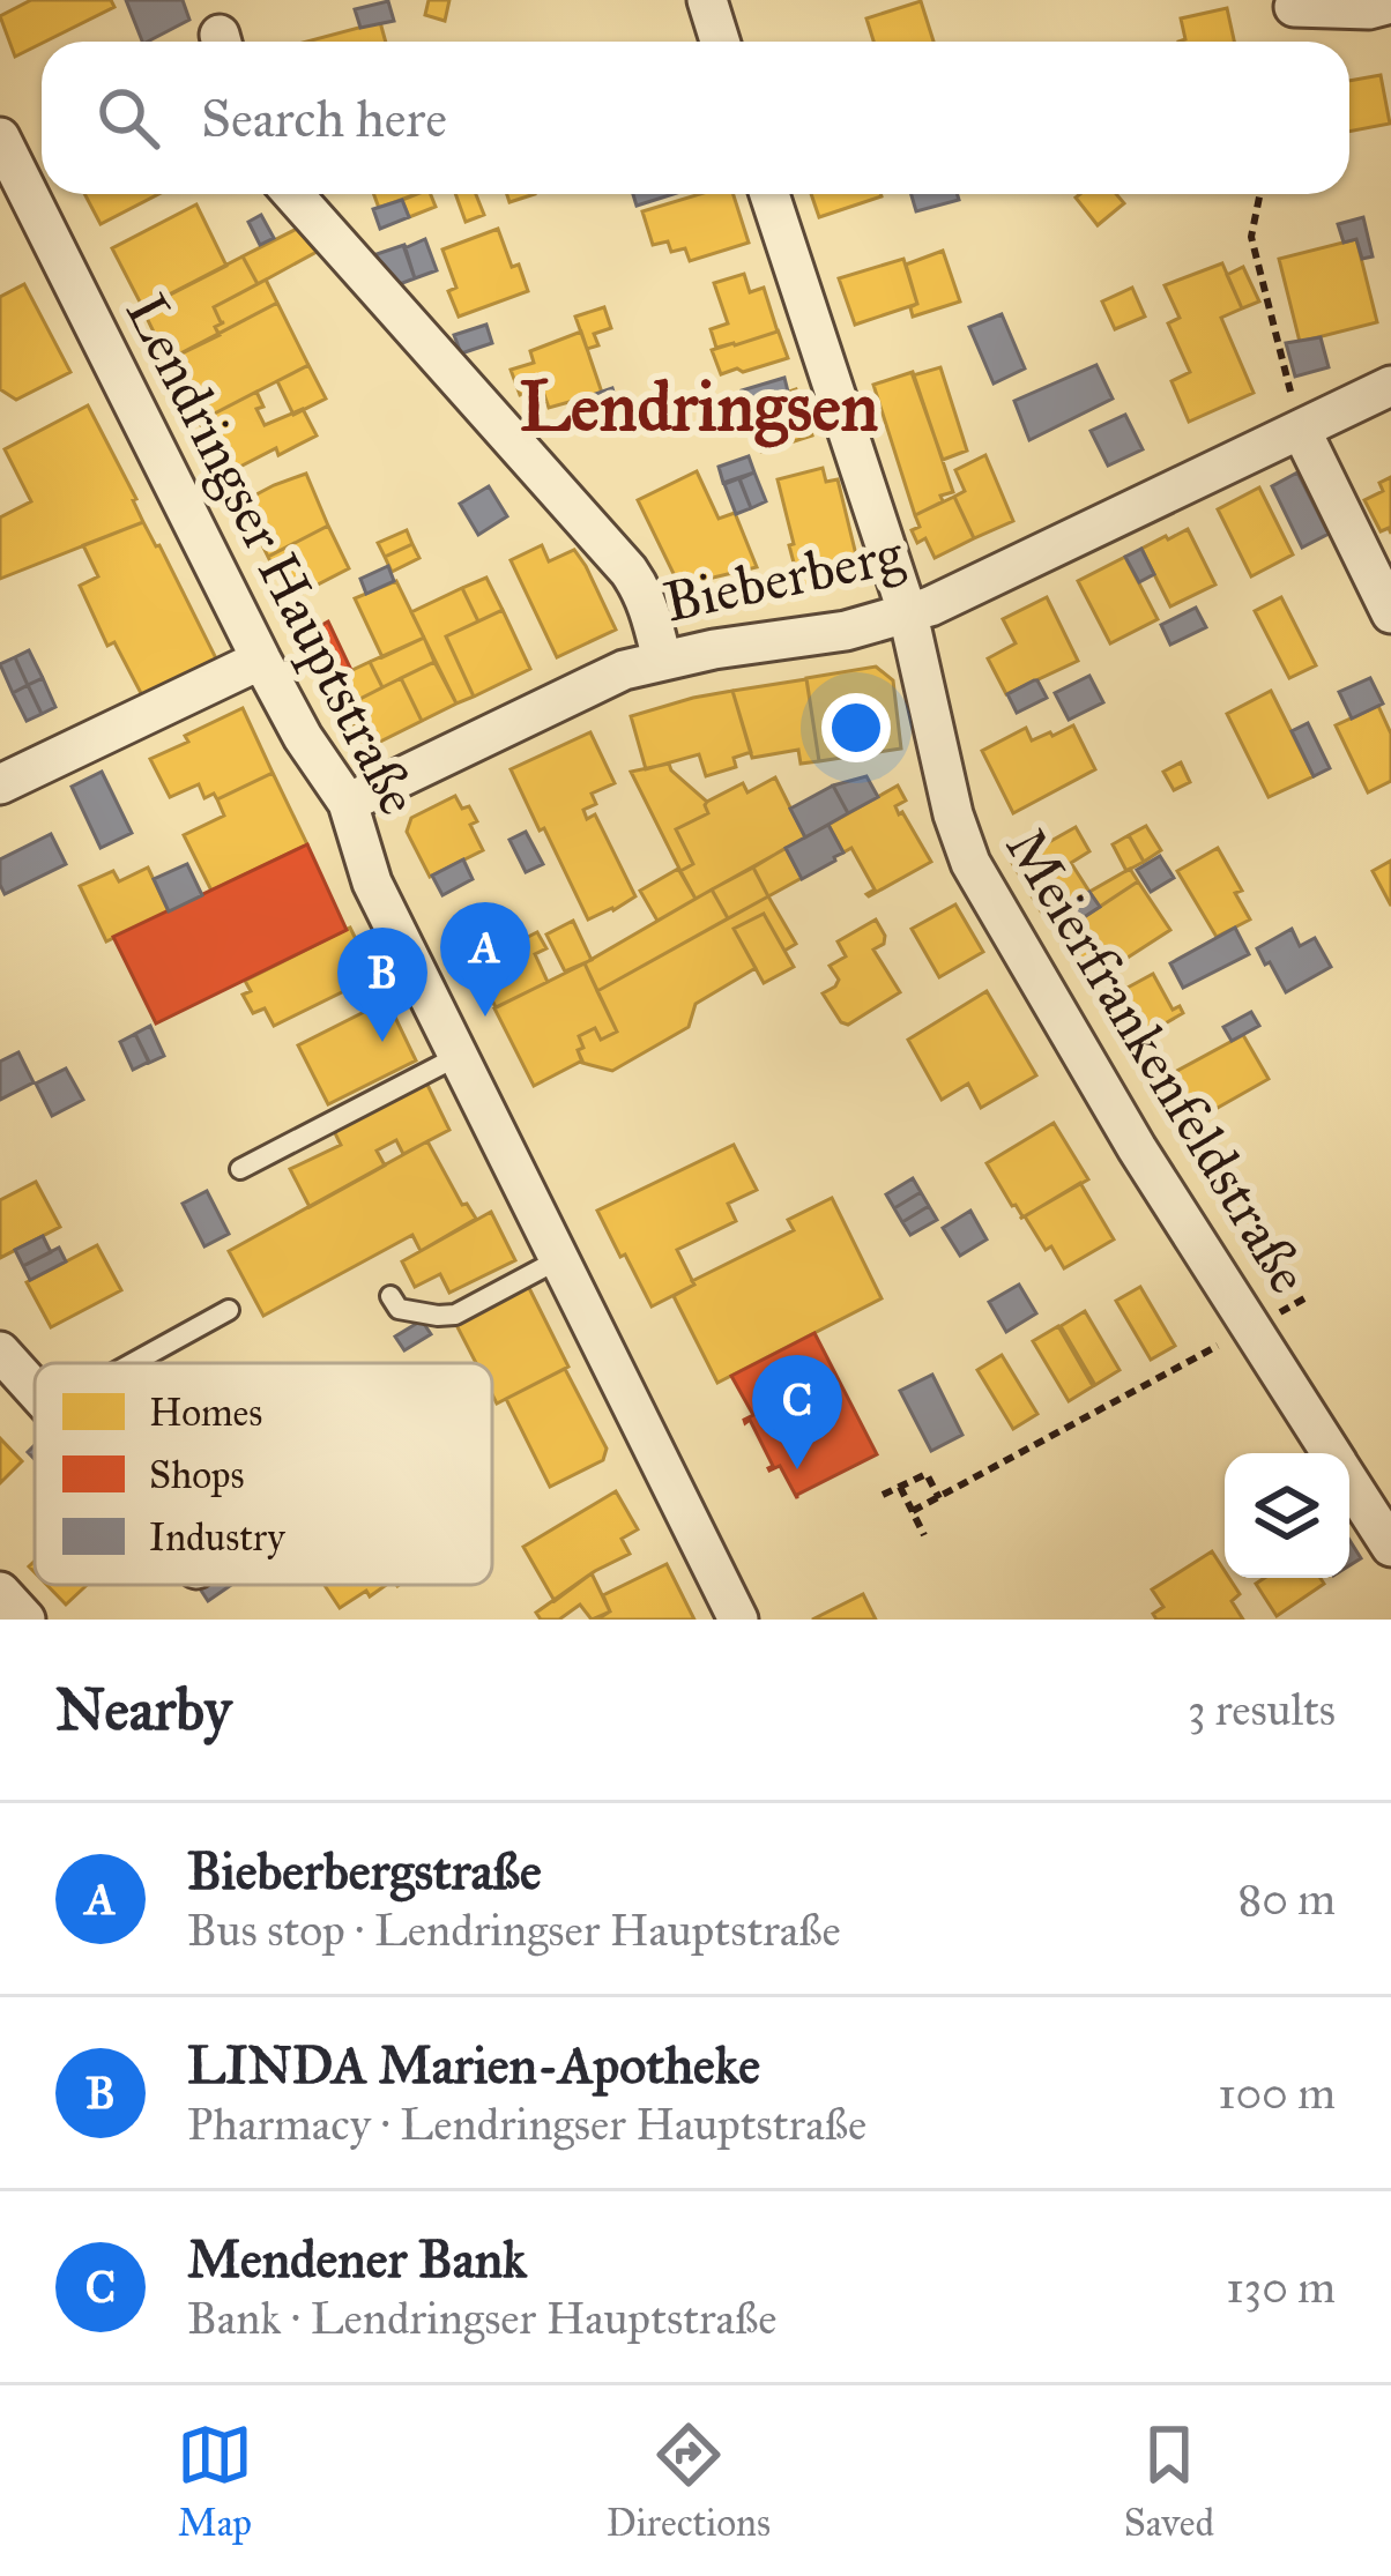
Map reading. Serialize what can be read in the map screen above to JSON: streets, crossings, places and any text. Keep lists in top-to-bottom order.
{
  "streets": {
    "street": ["Lendringser Hauptstraße", "Bieberberg", "Meierfrankenfeldstraße"]
  },
  "crossings": [
    ["Lendringser Hauptstraße", "Bieberberg"],
    ["Bieberberg", "Meierfrankenfeldstraße"]
  ],
  "districts": ["Lendringsen"],
  "legend": ["Homes", "Shops", "Industry"],
  "page": {
    "search": "Search here",
    "pins": ["A", "B", "C"],
    "heading": ["Nearby", "3 results"],
    "list": [
      {
        "mark": "A",
        "name": "Bieberbergstraße",
        "note": "Bus stop · Lendringser Hauptstraße",
        "value": "80 m"
      },
      {
        "mark": "B",
        "name": "LINDA Marien-Apotheke",
        "note": "Pharmacy · Lendringser Hauptstraße",
        "value": "100 m"
      },
      {
        "mark": "C",
        "name": "Mendener Bank",
        "note": "Bank · Lendringser Hauptstraße",
        "value": "130 m"
      }
    ],
    "nav": ["Map", "Directions", "Saved"]
  }
}
